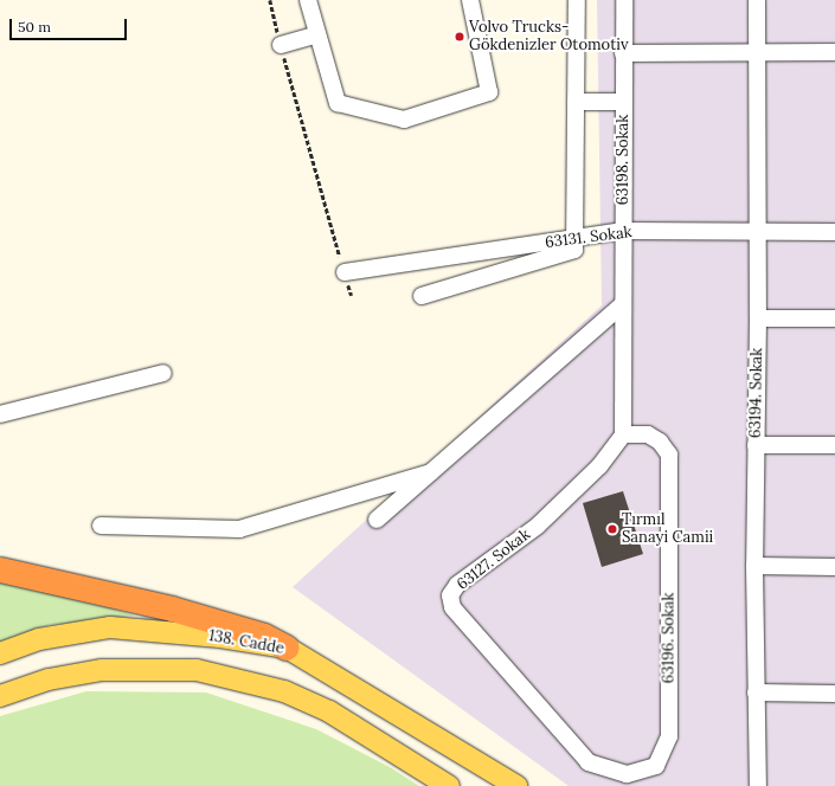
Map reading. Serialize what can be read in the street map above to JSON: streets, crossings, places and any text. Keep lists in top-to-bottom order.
{
  "streets": {
    "main road": ["138. Cadde"],
    "street": [
      "63198. Sokak",
      "63131. Sokak",
      "63194. Sokak",
      "63127. Sokak",
      "63196. Sokak"
    ]
  },
  "crossings": [
    ["63198. Sokak", "63131. Sokak"],
    ["63198. Sokak", "63127. Sokak"],
    ["63198. Sokak", "63196. Sokak"],
    ["63131. Sokak", "63194. Sokak"],
    ["63127. Sokak", "63196. Sokak"]
  ],
  "places": ["Volvo Trucks- Gökdenizler Otomotiv", "Tırmıl Sanayi Camii"],
  "scale_bar": "50 m"
}
